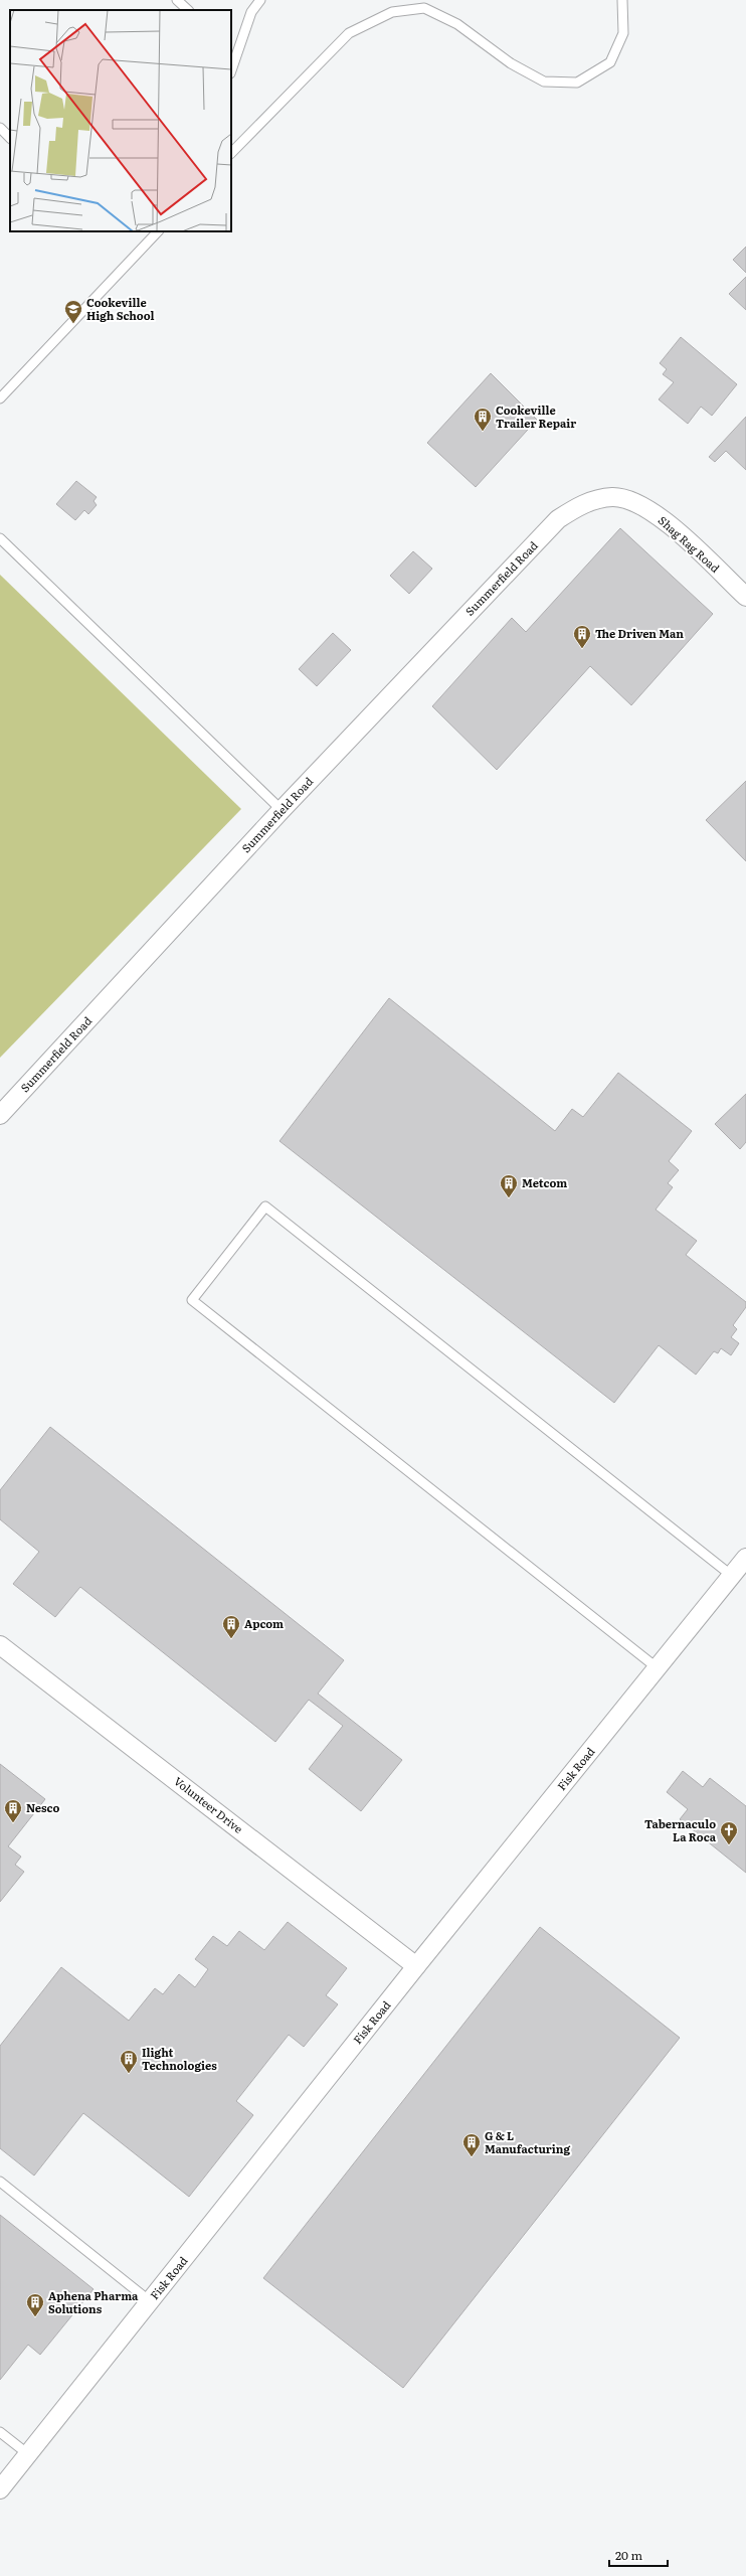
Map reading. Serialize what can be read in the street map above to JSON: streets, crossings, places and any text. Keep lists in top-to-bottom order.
{
  "streets": {
    "street": [
      "Shag Rag Road",
      "Summerfield Road",
      "Fisk Road",
      "Volunteer Drive"
    ]
  },
  "crossings": [
    ["Shag Rag Road", "Summerfield Road"],
    ["Fisk Road", "Volunteer Drive"]
  ],
  "places": {
    "school or university": ["Cookeville High School"],
    "building": [
      "Cookeville Trailer Repair",
      "The Driven Man",
      "Metcom",
      "Apcom",
      "Nesco",
      "Ilight Technologies",
      "G & L Manufacturing",
      "Aphena Pharma Solutions"
    ],
    "church": ["Tabernaculo La Roca"]
  },
  "scale_bar": "20 m"
}
